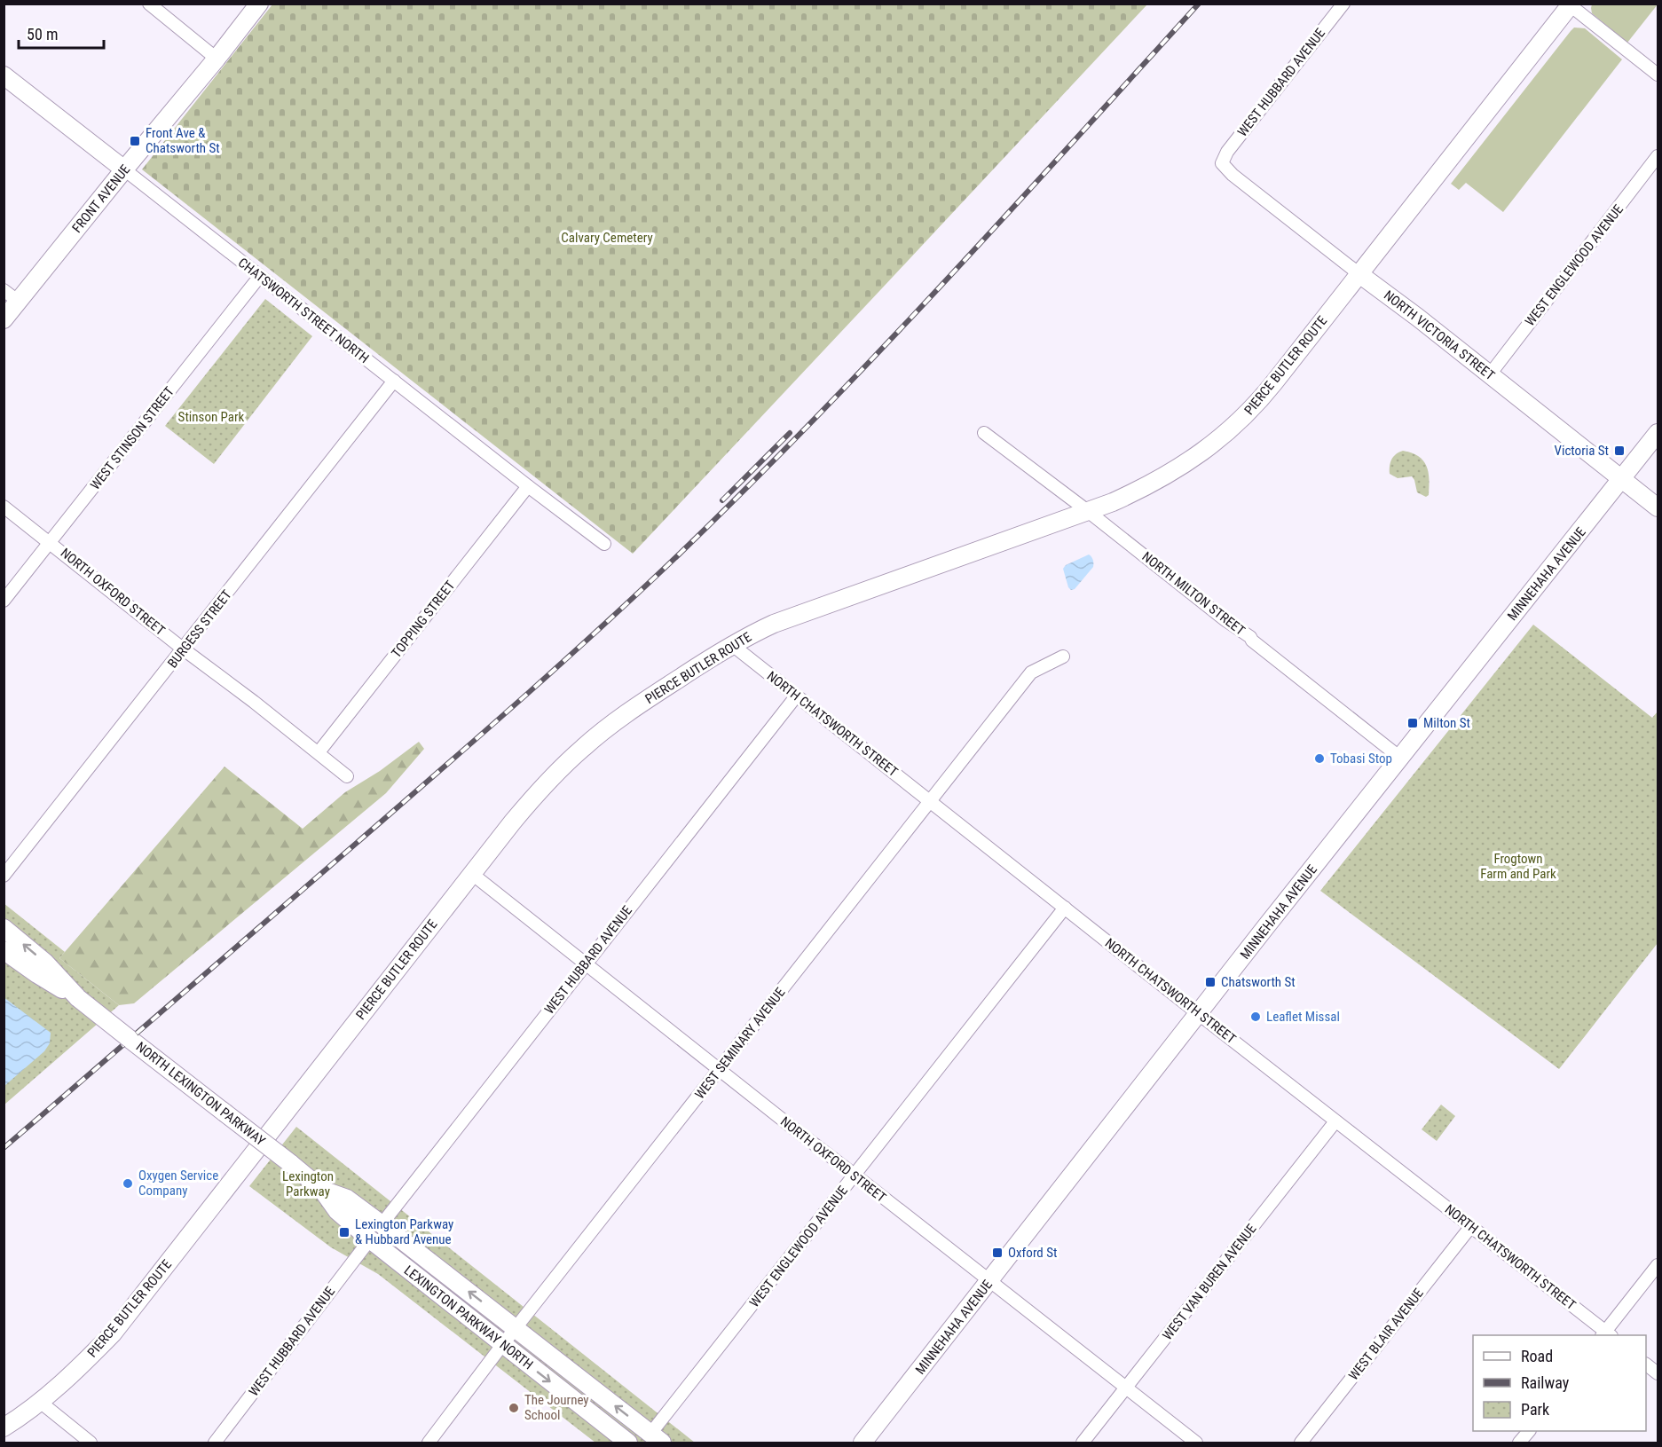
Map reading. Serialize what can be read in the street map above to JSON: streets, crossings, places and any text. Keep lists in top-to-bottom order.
{
  "streets": {
    "main road": [
      "FRONT AVENUE",
      "CHATSWORTH STREET NORTH",
      "NORTH VICTORIA STREET",
      "PIERCE BUTLER ROUTE",
      "MINNEHAHA AVENUE",
      "NORTH LEXINGTON PARKWAY",
      "LEXINGTON PARKWAY NORTH"
    ],
    "street": [
      "WEST HUBBARD AVENUE",
      "WEST ENGLEWOOD AVENUE",
      "WEST STINSON STREET",
      "NORTH OXFORD STREET",
      "NORTH MILTON STREET",
      "TOPPING STREET",
      "BURGESS STREET",
      "NORTH CHATSWORTH STREET",
      "WEST SEMINARY AVENUE",
      "WEST VAN BUREN AVENUE",
      "WEST BLAIR AVENUE"
    ]
  },
  "crossings": [
    ["WEST HUBBARD AVENUE", "NORTH VICTORIA STREET"],
    ["WEST HUBBARD AVENUE", "NORTH OXFORD STREET"],
    ["WEST HUBBARD AVENUE", "NORTH CHATSWORTH STREET"],
    ["WEST HUBBARD AVENUE", "LEXINGTON PARKWAY NORTH"],
    ["FRONT AVENUE", "CHATSWORTH STREET NORTH"],
    ["WEST ENGLEWOOD AVENUE", "NORTH VICTORIA STREET"],
    ["WEST ENGLEWOOD AVENUE", "NORTH OXFORD STREET"],
    ["WEST ENGLEWOOD AVENUE", "NORTH CHATSWORTH STREET"],
    ["WEST ENGLEWOOD AVENUE", "LEXINGTON PARKWAY NORTH"],
    ["CHATSWORTH STREET NORTH", "WEST STINSON STREET"],
    ["CHATSWORTH STREET NORTH", "TOPPING STREET"],
    ["CHATSWORTH STREET NORTH", "BURGESS STREET"],
    ["NORTH VICTORIA STREET", "PIERCE BUTLER ROUTE"],
    ["NORTH VICTORIA STREET", "MINNEHAHA AVENUE"],
    ["PIERCE BUTLER ROUTE", "NORTH OXFORD STREET"],
    ["PIERCE BUTLER ROUTE", "NORTH MILTON STREET"],
    ["PIERCE BUTLER ROUTE", "NORTH CHATSWORTH STREET"],
    ["WEST STINSON STREET", "NORTH OXFORD STREET"],
    ["MINNEHAHA AVENUE", "NORTH OXFORD STREET"],
    ["MINNEHAHA AVENUE", "NORTH MILTON STREET"],
    ["MINNEHAHA AVENUE", "NORTH CHATSWORTH STREET"],
    ["NORTH OXFORD STREET", "TOPPING STREET"],
    ["NORTH OXFORD STREET", "BURGESS STREET"],
    ["NORTH OXFORD STREET", "WEST SEMINARY AVENUE"],
    ["NORTH OXFORD STREET", "WEST VAN BUREN AVENUE"],
    ["NORTH CHATSWORTH STREET", "WEST SEMINARY AVENUE"],
    ["NORTH CHATSWORTH STREET", "WEST VAN BUREN AVENUE"],
    ["NORTH CHATSWORTH STREET", "WEST BLAIR AVENUE"],
    ["WEST SEMINARY AVENUE", "LEXINGTON PARKWAY NORTH"],
    ["NORTH LEXINGTON PARKWAY", "LEXINGTON PARKWAY NORTH"]
  ],
  "parks": [
    "Calvary Cemetery",
    "Stinson Park",
    "Frogtown Farm and Park",
    "Lexington Parkway"
  ],
  "places": {
    "transit": [
      "Front Ave & Chatsworth St",
      "Victoria St",
      "Milton St",
      "Chatsworth St",
      "Lexington Parkway & Hubbard Avenue",
      "Oxford St"
    ],
    "other": [
      "Tobasi Stop",
      "Leaflet Missal",
      "Oxygen Service Company",
      "The Journey School"
    ]
  },
  "legend": ["Road", "Railway", "Park"],
  "scale_bar": "50 m"
}
